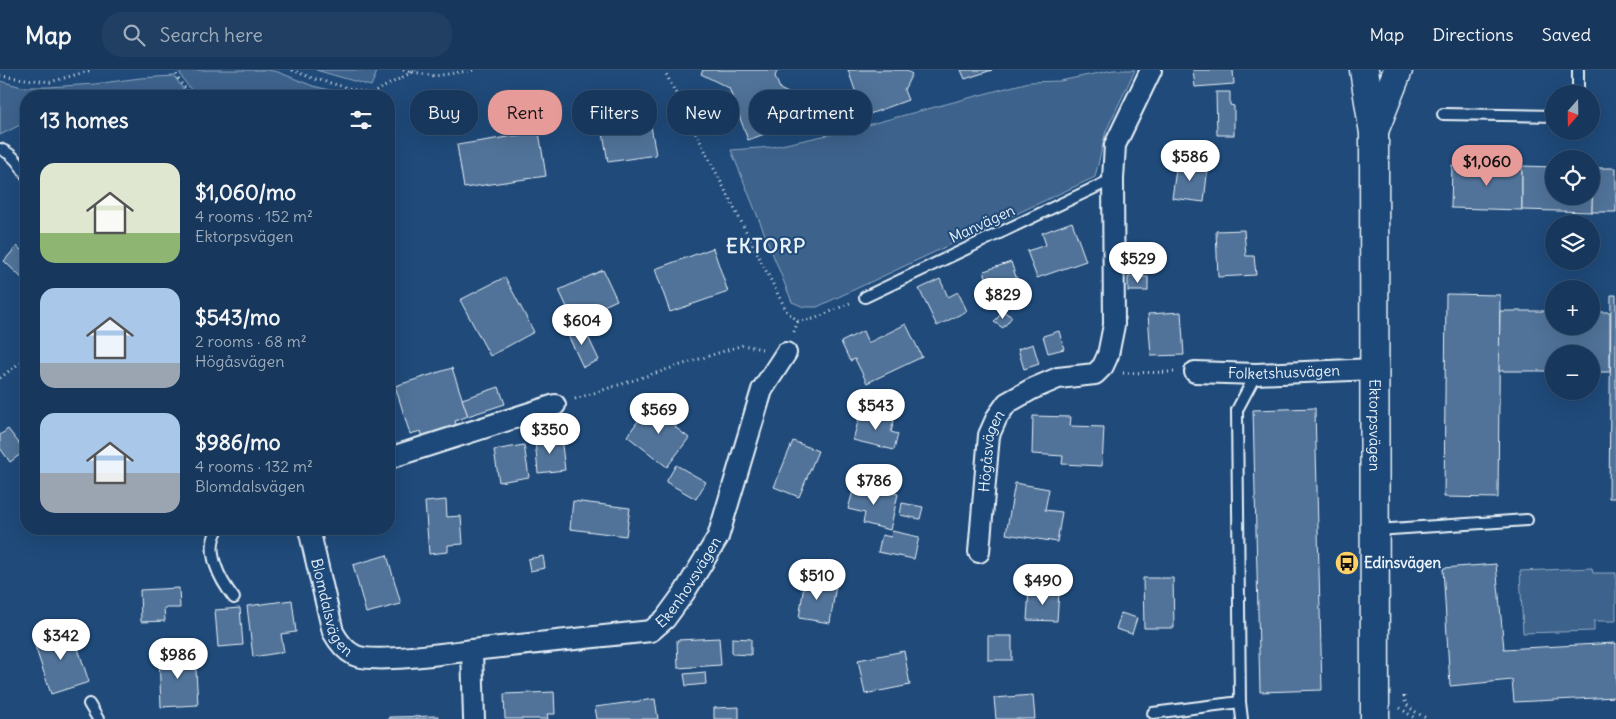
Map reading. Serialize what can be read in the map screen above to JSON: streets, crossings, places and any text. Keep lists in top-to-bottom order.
{
  "streets": {
    "street": [
      "Folketshusvägen",
      "Ektorpsvägen",
      "Högåsvägen",
      "Ekenhovsvägen",
      "Blomdalsvägen"
    ],
    "lane": ["Manvägen"]
  },
  "crossings": [
    ["Manvägen", "Högåsvägen"],
    ["Folketshusvägen", "Ektorpsvägen"],
    ["Ekenhovsvägen", "Blomdalsvägen"]
  ],
  "districts": ["EKTORP"],
  "places": {
    "bus stop": ["Edinsvägen"]
  },
  "north": "bottom",
  "page": {
    "header": "Map",
    "search": "Search here",
    "nav": ["Map", "Directions", "Saved"],
    "map_buttons": ["+", "−"],
    "chip": [
      "Buy",
      "Rent",
      "Filters",
      "New",
      "Apartment"
    ],
    "heading": "13 homes",
    "price": [
      "$586",
      "$1,060",
      "$529",
      "$829",
      "$604",
      "$543",
      "$569",
      "$350",
      "$786",
      "$510",
      "$490",
      "$342",
      "$986"
    ],
    "list": [
      {
        "name": "$1,060/mo",
        "note": "4 rooms · 152 m² · Ektorpsvägen"
      },
      {
        "name": "$543/mo",
        "note": "2 rooms · 68 m² · Högåsvägen"
      },
      {
        "name": "$986/mo",
        "note": "4 rooms · 132 m² · Blomdalsvägen"
      }
    ]
  }
}
